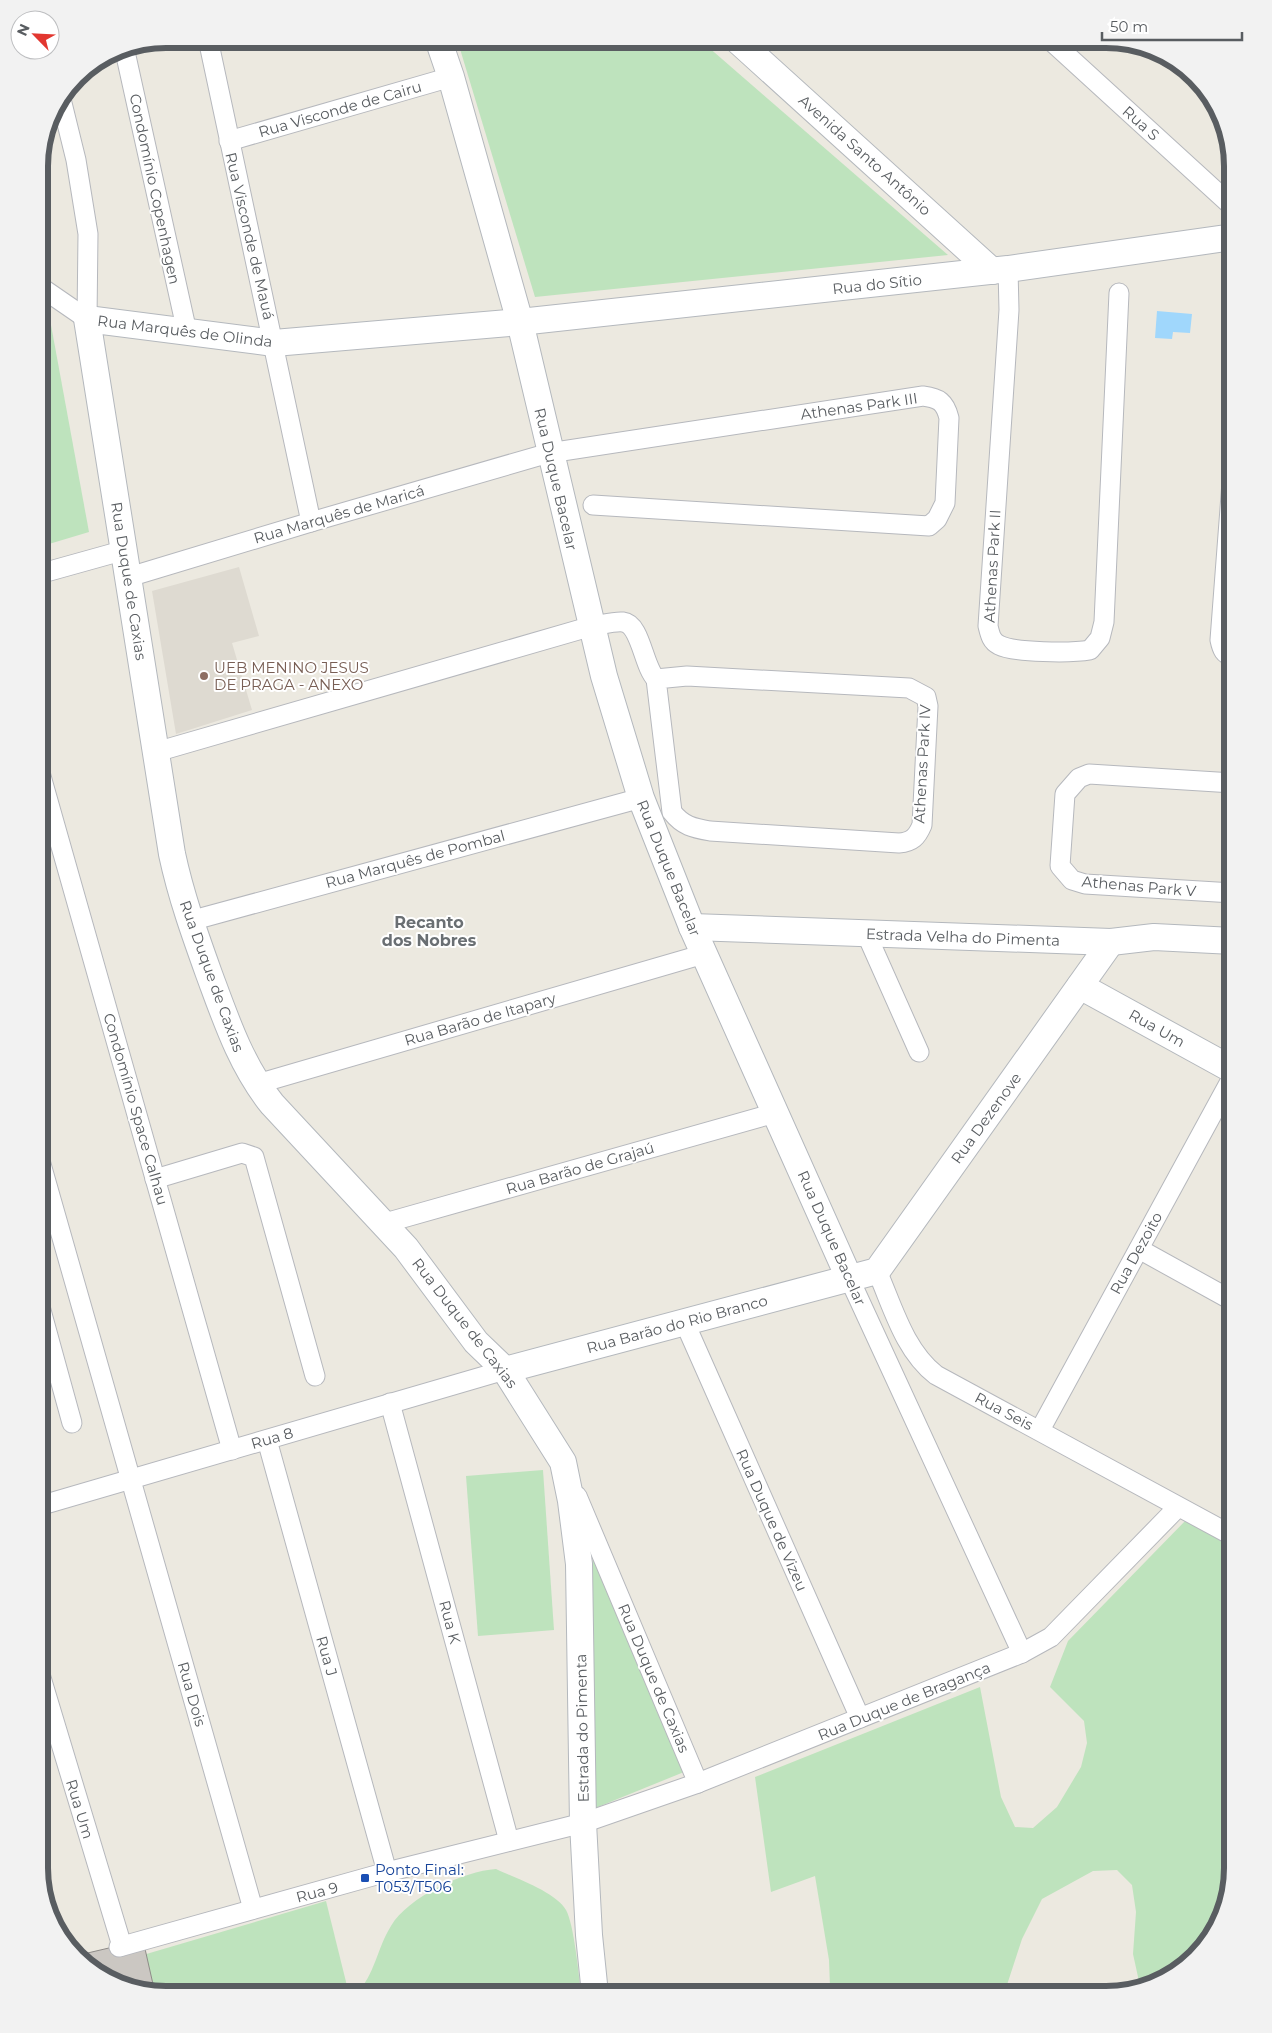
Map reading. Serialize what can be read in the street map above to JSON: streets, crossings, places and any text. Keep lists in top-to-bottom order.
{
  "streets": {
    "main road": [
      "Avenida Santo Antônio",
      "Rua do Sítio",
      "Rua Marquês de Olinda",
      "Rua Duque Bacelar",
      "Rua Duque de Caxias",
      "Estrada Velha do Pimenta",
      "Rua Um",
      "Rua Dezenove",
      "Rua Barão do Rio Branco",
      "Estrada do Pimenta"
    ],
    "street": [
      "Rua Visconde de Cairu",
      "Rua S",
      "Condomínio Copenhagen",
      "Rua Visconde de Mauá",
      "Athenas Park III",
      "Rua Marquês de Maricá",
      "Athenas Park II",
      "Athenas Park IV",
      "Rua Marquês de Pombal",
      "Athenas Park V",
      "Rua Barão de Itapary",
      "Condomínio Space Calhau",
      "Rua Barão de Grajaú",
      "Rua Dezoito",
      "Rua Seis",
      "Rua 8",
      "Rua Duque de Vizeu",
      "Rua K",
      "Rua J",
      "Rua Dois",
      "Rua Duque de Bragança",
      "Rua 9"
    ]
  },
  "crossings": [
    ["Rua Visconde de Cairu", "Rua Visconde de Mauá"],
    ["Rua Visconde de Cairu", "Rua Duque Bacelar"],
    ["Avenida Santo Antônio", "Rua do Sítio"],
    ["Avenida Santo Antônio", "Athenas Park II"],
    ["Condomínio Copenhagen", "Rua Marquês de Olinda"],
    ["Rua Visconde de Mauá", "Rua Marquês de Olinda"],
    ["Rua Visconde de Mauá", "Rua Marquês de Maricá"],
    ["Rua do Sítio", "Rua Marquês de Olinda"],
    ["Rua do Sítio", "Rua Duque Bacelar"],
    ["Rua do Sítio", "Athenas Park II"],
    ["Rua Marquês de Olinda", "Rua Duque Bacelar"],
    ["Rua Marquês de Olinda", "Rua Duque de Caxias"],
    ["Athenas Park III", "Rua Duque Bacelar"],
    ["Athenas Park III", "Rua Marquês de Maricá"],
    ["Rua Duque Bacelar", "Rua Marquês de Maricá"],
    ["Rua Duque Bacelar", "Athenas Park IV"],
    ["Rua Duque Bacelar", "Rua Marquês de Pombal"],
    ["Rua Duque Bacelar", "Estrada Velha do Pimenta"],
    ["Rua Duque Bacelar", "Rua Barão de Itapary"],
    ["Rua Duque Bacelar", "Rua Barão de Grajaú"],
    ["Rua Duque Bacelar", "Rua Barão do Rio Branco"],
    ["Rua Duque Bacelar", "Rua Duque de Bragança"],
    ["Rua Marquês de Maricá", "Rua Duque de Caxias"],
    ["Rua Duque de Caxias", "Athenas Park IV"],
    ["Rua Duque de Caxias", "Rua Marquês de Pombal"],
    ["Rua Duque de Caxias", "Rua Barão de Itapary"],
    ["Rua Duque de Caxias", "Rua Barão de Grajaú"],
    ["Rua Duque de Caxias", "Rua Barão do Rio Branco"],
    ["Rua Duque de Caxias", "Rua 8"],
    ["Rua Duque de Caxias", "Rua Duque de Bragança"],
    ["Rua Duque de Caxias", "Estrada do Pimenta"],
    ["Estrada Velha do Pimenta", "Rua Dezenove"],
    ["Rua Um", "Rua Dezenove"],
    ["Rua Um", "Rua 9"],
    ["Condomínio Space Calhau", "Rua 8"],
    ["Rua Dezenove", "Rua Seis"],
    ["Rua Dezoito", "Rua Seis"],
    ["Rua Barão do Rio Branco", "Rua 8"],
    ["Rua Barão do Rio Branco", "Rua Duque de Vizeu"],
    ["Rua Seis", "Rua Duque de Bragança"],
    ["Rua 8", "Rua K"],
    ["Rua 8", "Rua J"],
    ["Rua 8", "Rua Dois"],
    ["Rua Duque de Vizeu", "Rua Duque de Bragança"],
    ["Rua K", "Rua 9"],
    ["Rua J", "Rua 9"],
    ["Rua Dois", "Rua 9"],
    ["Rua Duque de Bragança", "Estrada do Pimenta"],
    ["Rua Duque de Bragança", "Rua 9"],
    ["Estrada do Pimenta", "Rua 9"]
  ],
  "districts": ["Recanto dos Nobres"],
  "places": {
    "other": ["UEB MENINO JESUS DE PRAGA - ANEXO"],
    "transit": ["Ponto Final: T053/T506"]
  },
  "scale_bar": "50 m",
  "north": "top left"
}
